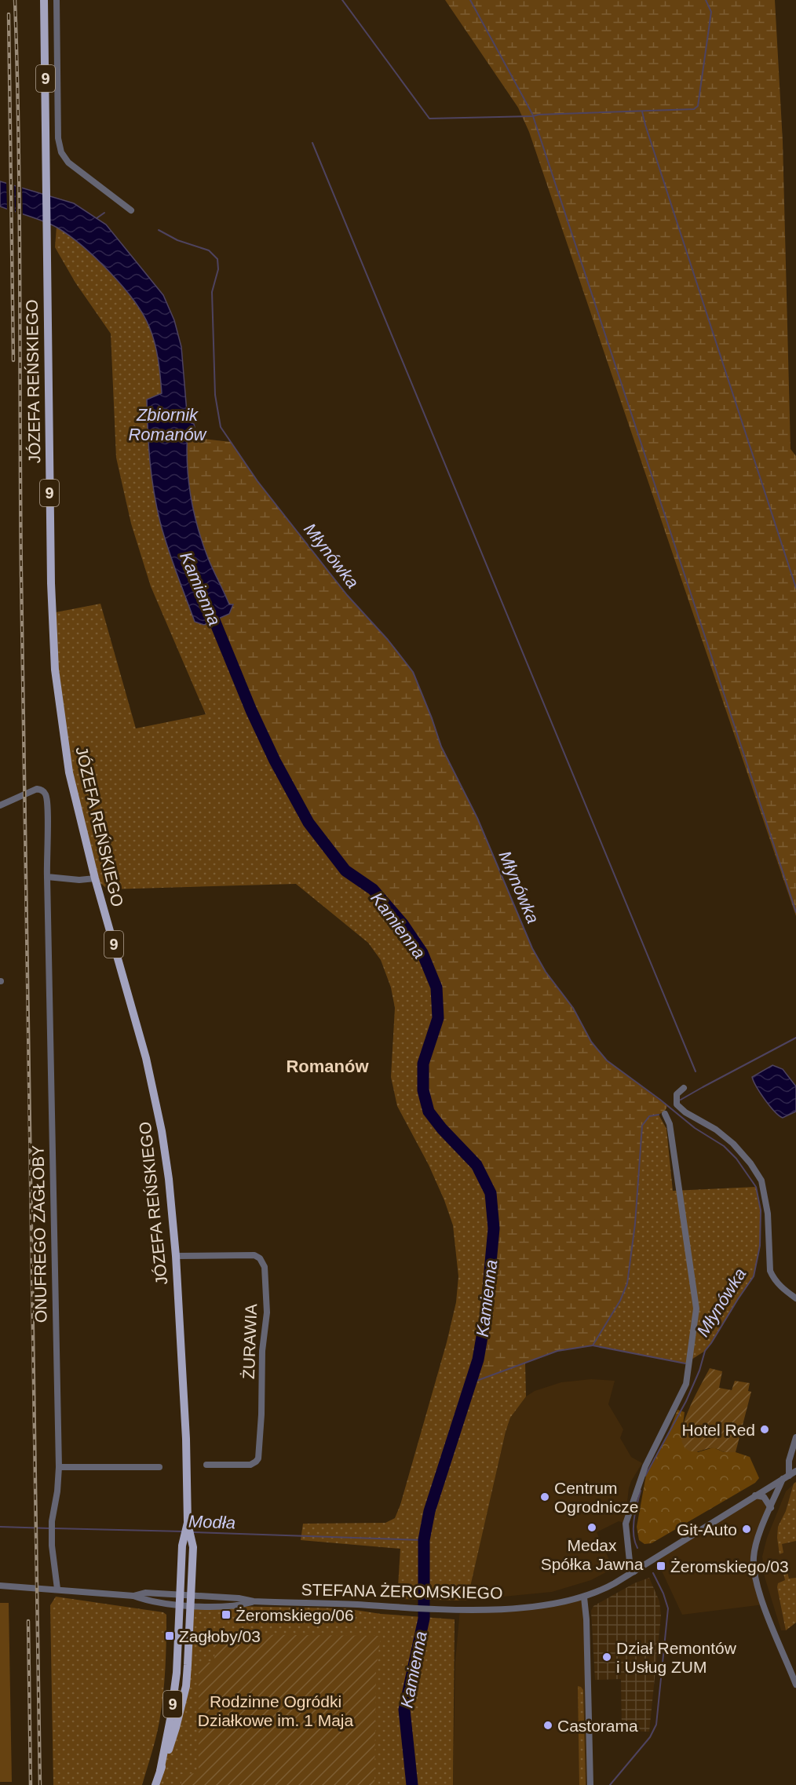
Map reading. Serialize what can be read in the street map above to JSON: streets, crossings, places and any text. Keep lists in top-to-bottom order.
{
  "streets": {
    "main road": ["9", "JÓZEFA REŃSKIEGO"],
    "street": ["ONUFREGO ZAGŁOBY", "ŻURAWIA", "STEFANA ŻEROMSKIEGO"]
  },
  "crossings": [
    ["9", "JÓZEFA REŃSKIEGO"],
    ["9", "STEFANA ŻEROMSKIEGO"],
    ["JÓZEFA REŃSKIEGO", "ŻURAWIA"],
    ["JÓZEFA REŃSKIEGO", "STEFANA ŻEROMSKIEGO"],
    ["ONUFREGO ZAGŁOBY", "STEFANA ŻEROMSKIEGO"]
  ],
  "districts": ["Romanów"],
  "water": [
    "Zbiornik Romanów",
    "Młynówka",
    "Kamienna",
    "Modła"
  ],
  "parks": ["Rodzinne Ogródki Działkowe im. 1 Maja"],
  "places": {
    "other": [
      "Hotel Red",
      "Centrum Ogrodnicze",
      "Medax Spółka Jawna",
      "Git-Auto",
      "Dział Remontów i Usług ZUM",
      "Castorama"
    ],
    "transit": ["Żeromskiego/03", "Żeromskiego/06", "Zagłoby/03"]
  }
}
